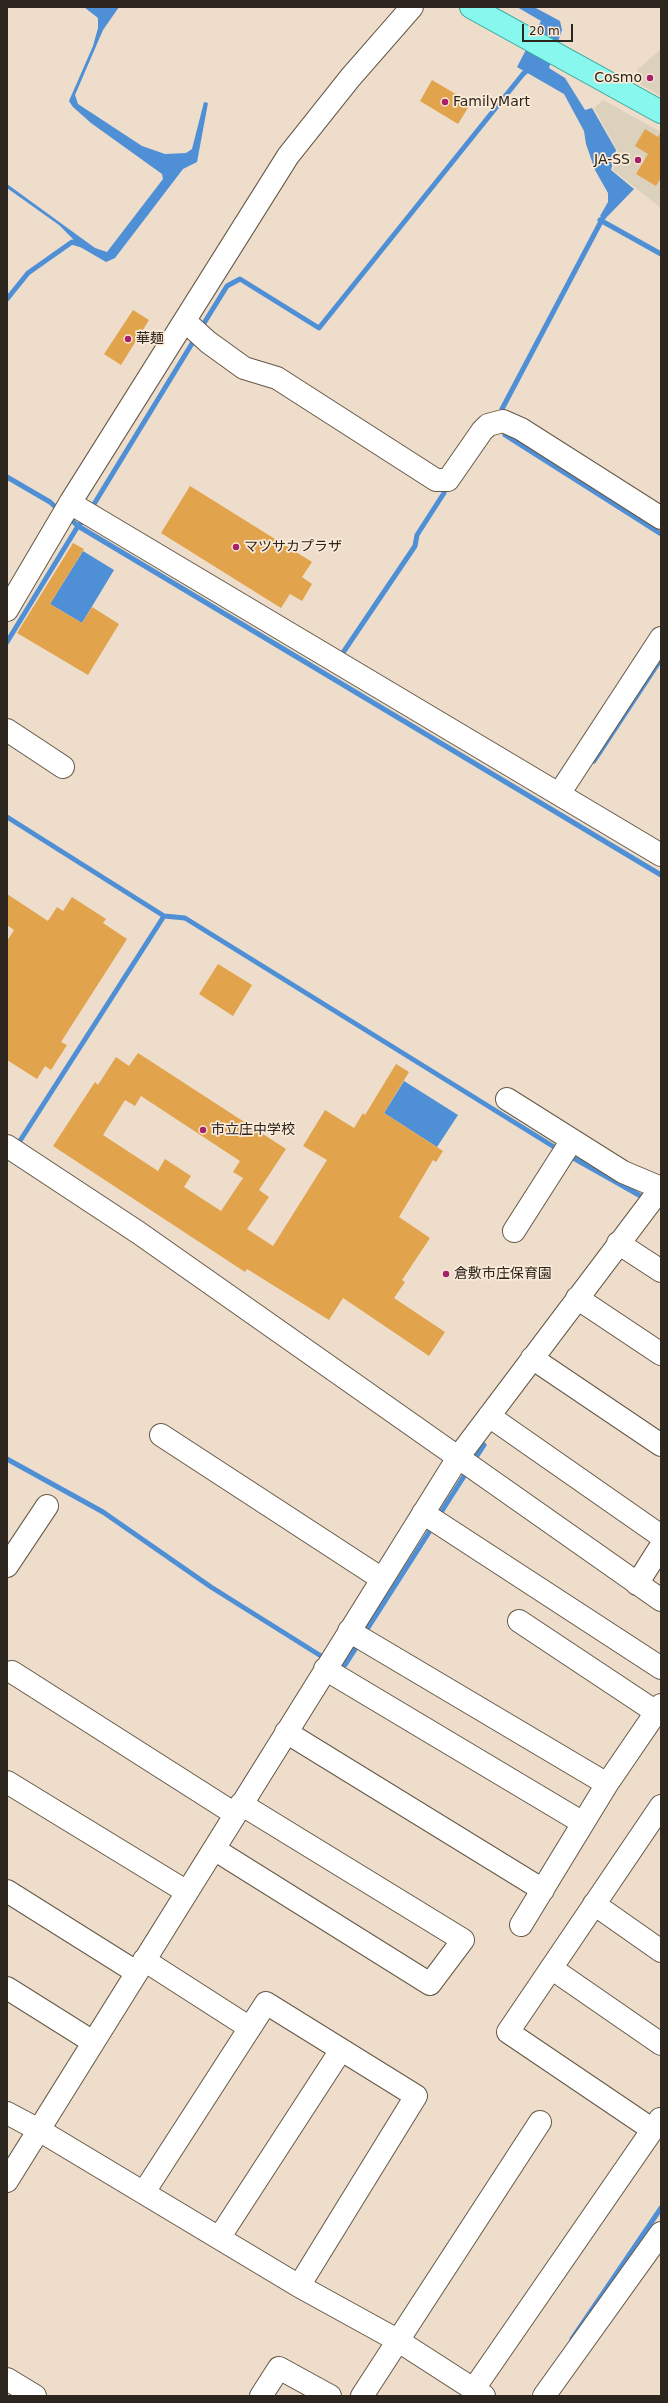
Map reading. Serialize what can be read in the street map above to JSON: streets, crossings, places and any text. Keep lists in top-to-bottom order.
{
  "places": [
    "Cosmo",
    "FamilyMart",
    "JA-SS",
    "華麺",
    "マツサカプラザ",
    "市立庄中学校",
    "倉敷市庄保育園"
  ],
  "scale_bar": "20 m"
}
